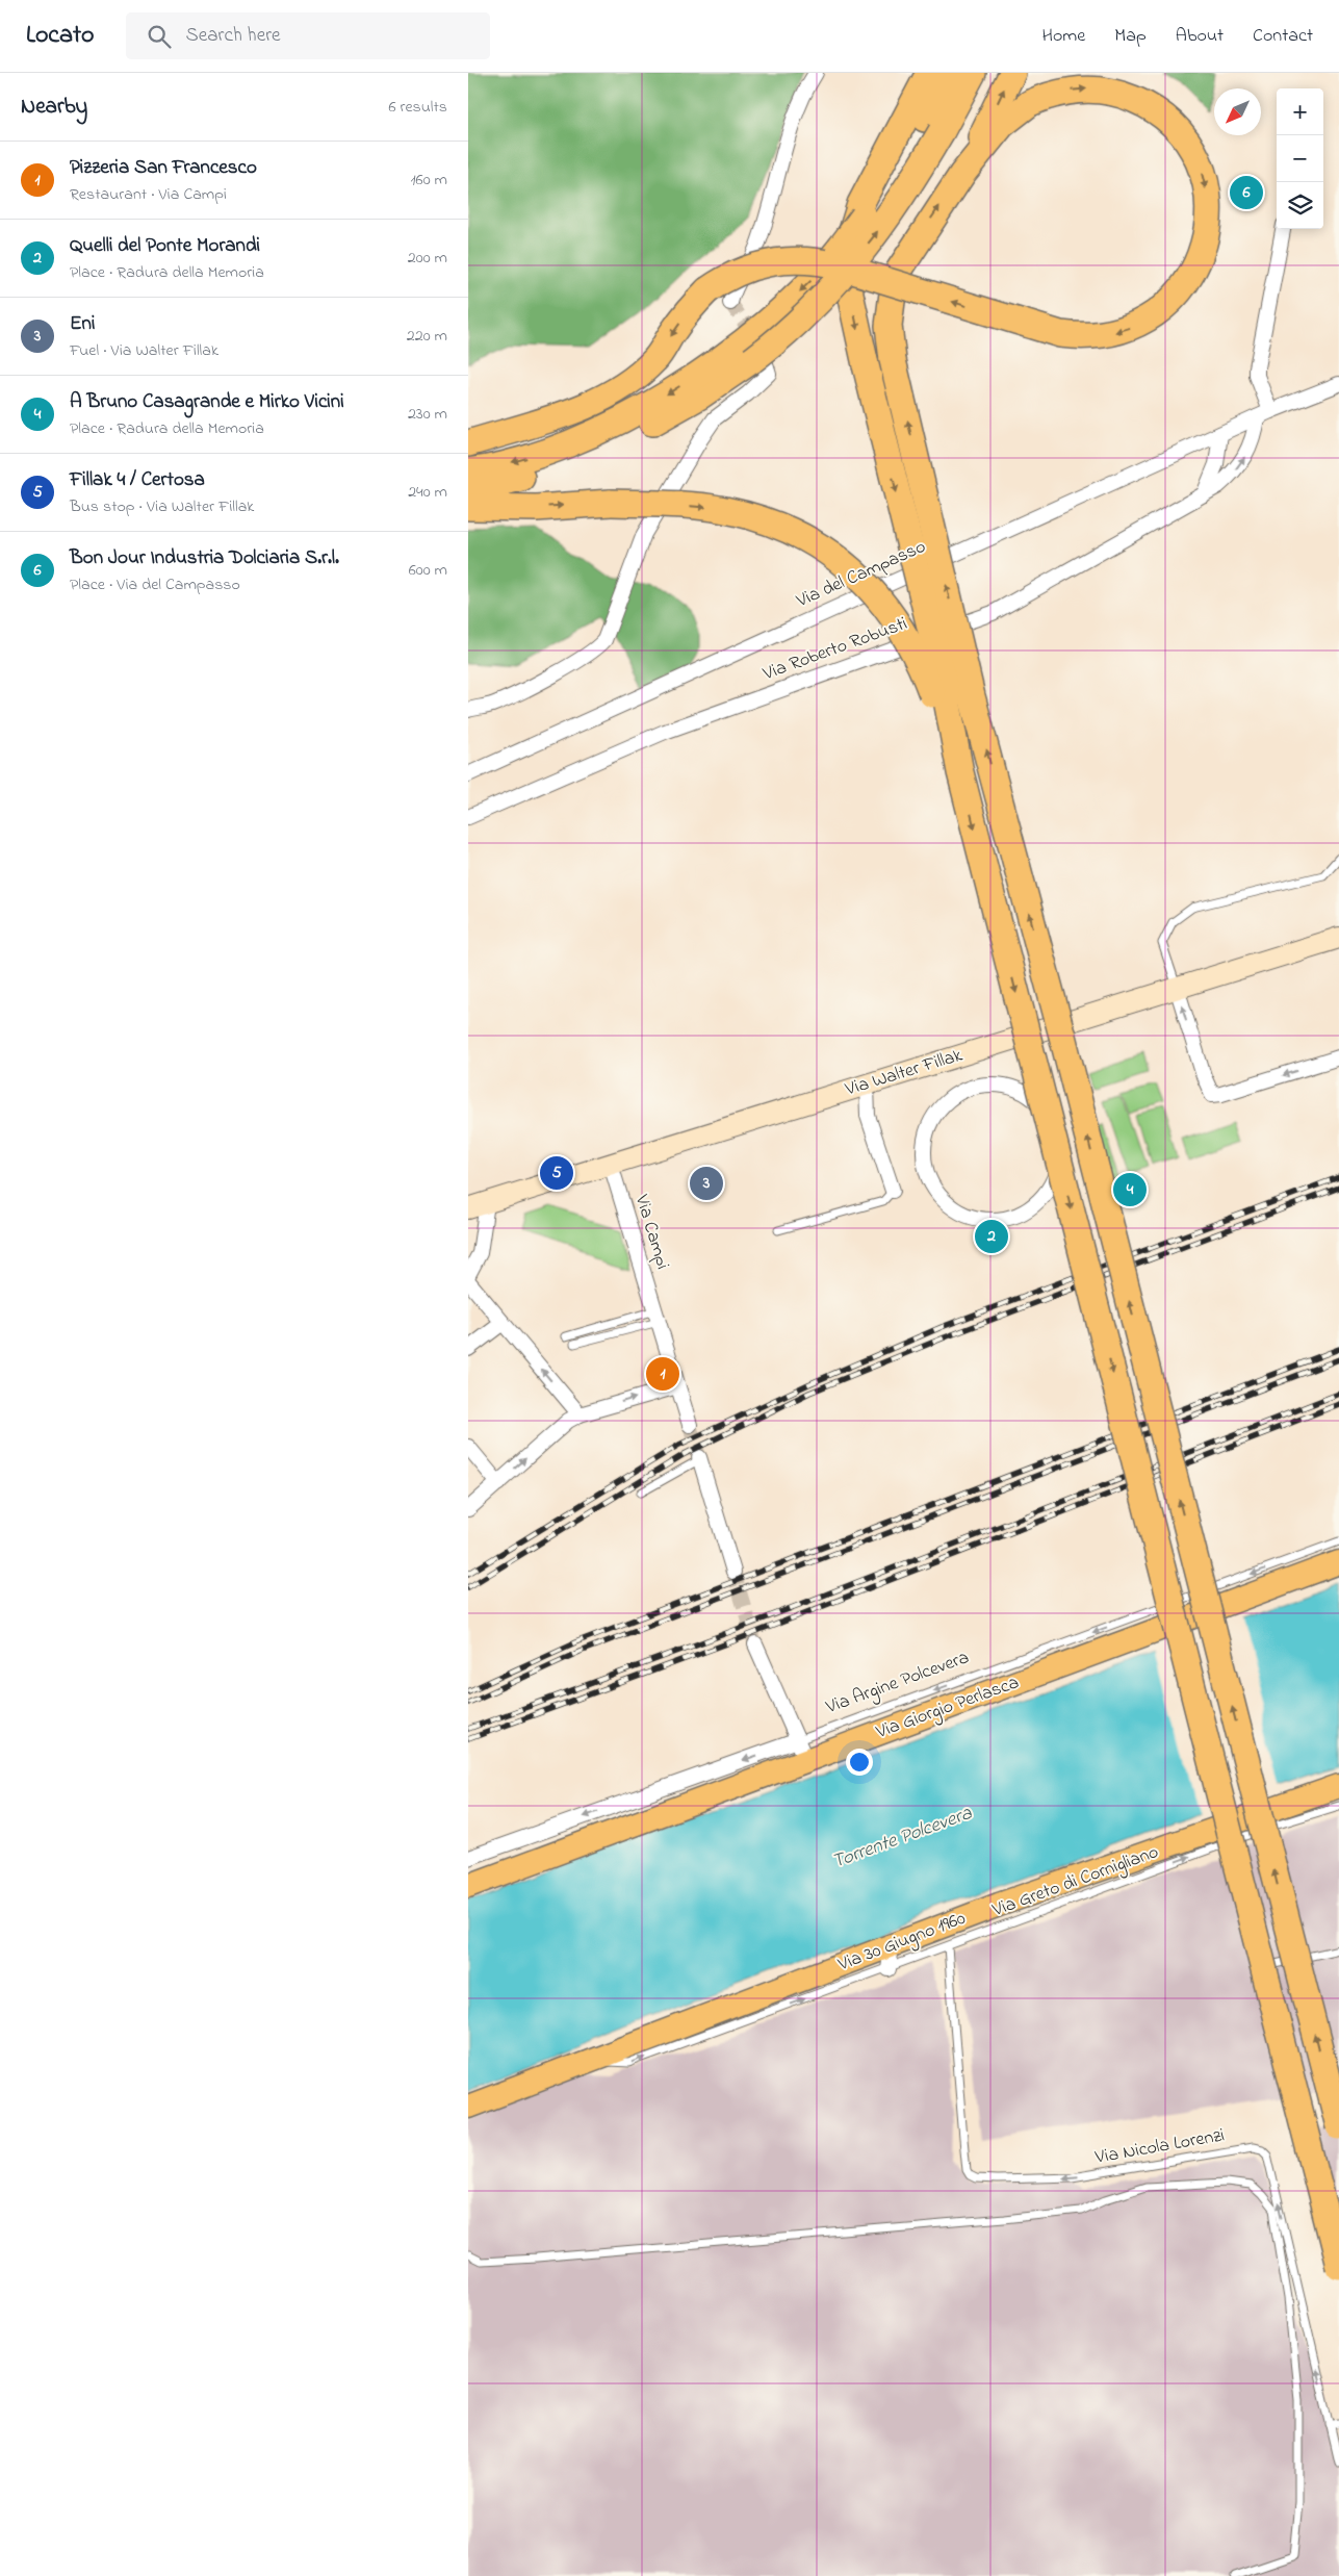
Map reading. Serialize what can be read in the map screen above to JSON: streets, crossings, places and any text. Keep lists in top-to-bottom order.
{
  "streets": {
    "main road": ["Via Walter Fillak", "Via Giorgio Perlasca", "Via 30 Giugno 1960"],
    "street": [
      "Via del Campasso",
      "Via Roberto Robusti",
      "Via Campi",
      "Via Argine Polcevera"
    ],
    "lane": ["Via Greto di Cornigliano", "Via Nicola Lorenzi"]
  },
  "crossings": [
    ["Via del Campasso", "Via Roberto Robusti"],
    ["Via Walter Fillak", "Via Campi"],
    ["Via Argine Polcevera", "Via Giorgio Perlasca"],
    ["Via Greto di Cornigliano", "Via 30 Giugno 1960"],
    ["Via Greto di Cornigliano", "Via Nicola Lorenzi"]
  ],
  "one_way": ["Via Argine Polcevera", "Via Greto di Cornigliano"],
  "water": ["Torrente Polcevera"],
  "north": "bottom left",
  "page": {
    "header": "Locato",
    "search": "Search here",
    "nav": [
      "Home",
      "Map",
      "About",
      "Contact"
    ],
    "heading": ["Nearby", "6 results"],
    "map_buttons": ["+", "−"],
    "list": [
      {
        "mark": "1",
        "name": "Pizzeria San Francesco",
        "note": "Restaurant · Via Campi",
        "value": "160 m"
      },
      {
        "mark": "2",
        "name": "Quelli del Ponte Morandi",
        "note": "Place · Radura della Memoria",
        "value": "200 m"
      },
      {
        "mark": "3",
        "name": "Eni",
        "note": "Fuel · Via Walter Fillak",
        "value": "220 m"
      },
      {
        "mark": "4",
        "name": "A Bruno Casagrande e Mirko Vicini",
        "note": "Place · Radura della Memoria",
        "value": "230 m"
      },
      {
        "mark": "5",
        "name": "Fillak 4 / Certosa",
        "note": "Bus stop · Via Walter Fillak",
        "value": "240 m"
      },
      {
        "mark": "6",
        "name": "Bon Jour Industria Dolciaria S.r.l.",
        "note": "Place · Via del Campasso",
        "value": "600 m"
      }
    ],
    "pins": [
      "6",
      "5",
      "3",
      "4",
      "2",
      "1"
    ]
  }
}
